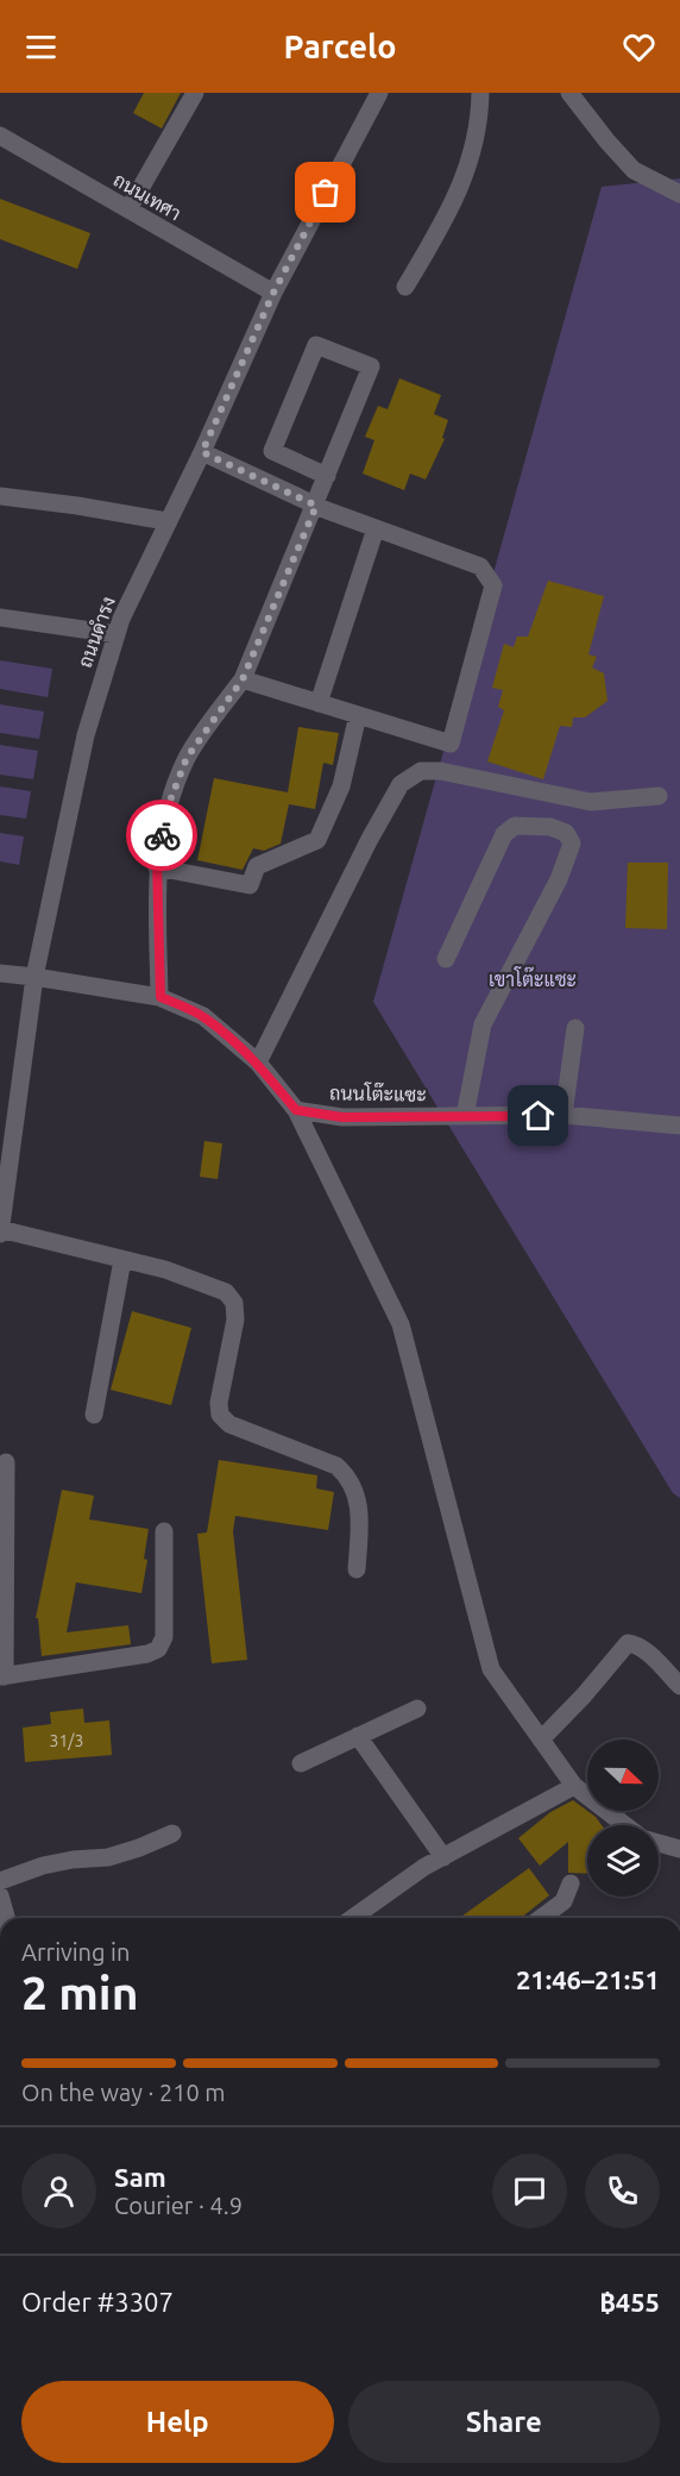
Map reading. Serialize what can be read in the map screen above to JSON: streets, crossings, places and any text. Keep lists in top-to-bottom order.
{
  "streets": {
    "street": ["ถนนเทศา", "ถนนดำรง", "ถนนโต๊ะแซะ"]
  },
  "crossings": [
    ["ถนนเทศา", "ถนนดำรง"]
  ],
  "parks": ["เขาโต๊ะแซะ"],
  "house_numbers": ["31/3"],
  "north": "right",
  "page": {
    "header": "Parcelo",
    "heading": ["2 min", "Arriving in", "21:46–21:51"],
    "panel": [
      "Sam",
      "Courier · 4.9",
      "Order #3307",
      "฿455"
    ],
    "bar": "On the way · 210 m",
    "buttons": ["Help", "Share"]
  }
}
